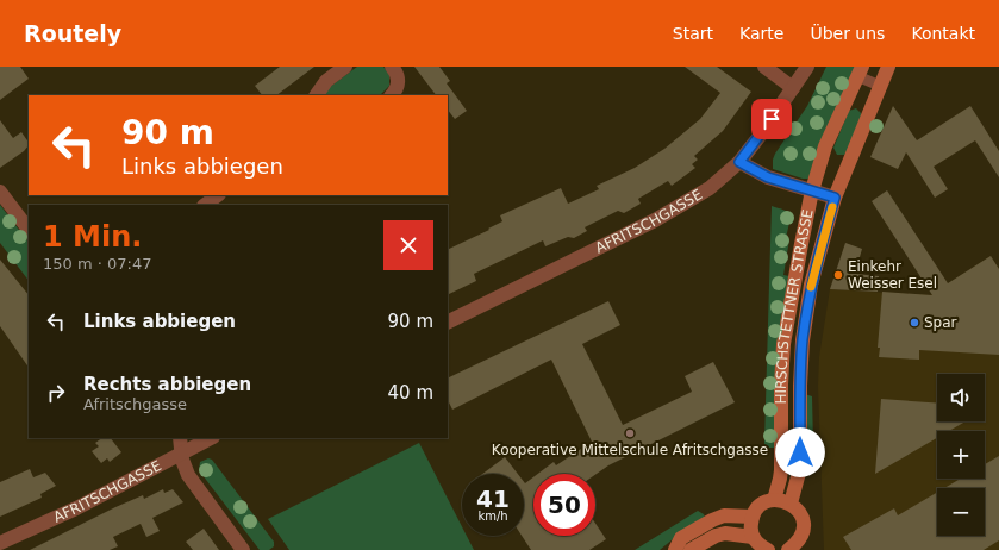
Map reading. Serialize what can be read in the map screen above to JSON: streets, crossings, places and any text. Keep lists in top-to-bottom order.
{
  "streets": {
    "main road": ["HIRSCHSTETTNER STRASSE"],
    "street": ["AFRITSCHGASSE"]
  },
  "places": ["Einkehr Weisser Esel", "Spar", "Kooperative Mittelschule Afritschgasse"],
  "page": {
    "header": "Routely",
    "nav": [
      "Start",
      "Karte",
      "Über uns",
      "Kontakt"
    ],
    "turn": ["90 m", "Links abbiegen"],
    "heading": ["1 Min.", "150 m · 07:47"],
    "list": [
      {
        "name": "Links abbiegen",
        "value": "90 m"
      },
      {
        "name": "Rechts abbiegen",
        "note": "Afritschgasse",
        "value": "40 m"
      }
    ],
    "map_buttons": ["+", "−"],
    "speed": "41 km/h",
    "limit": "50"
  }
}
